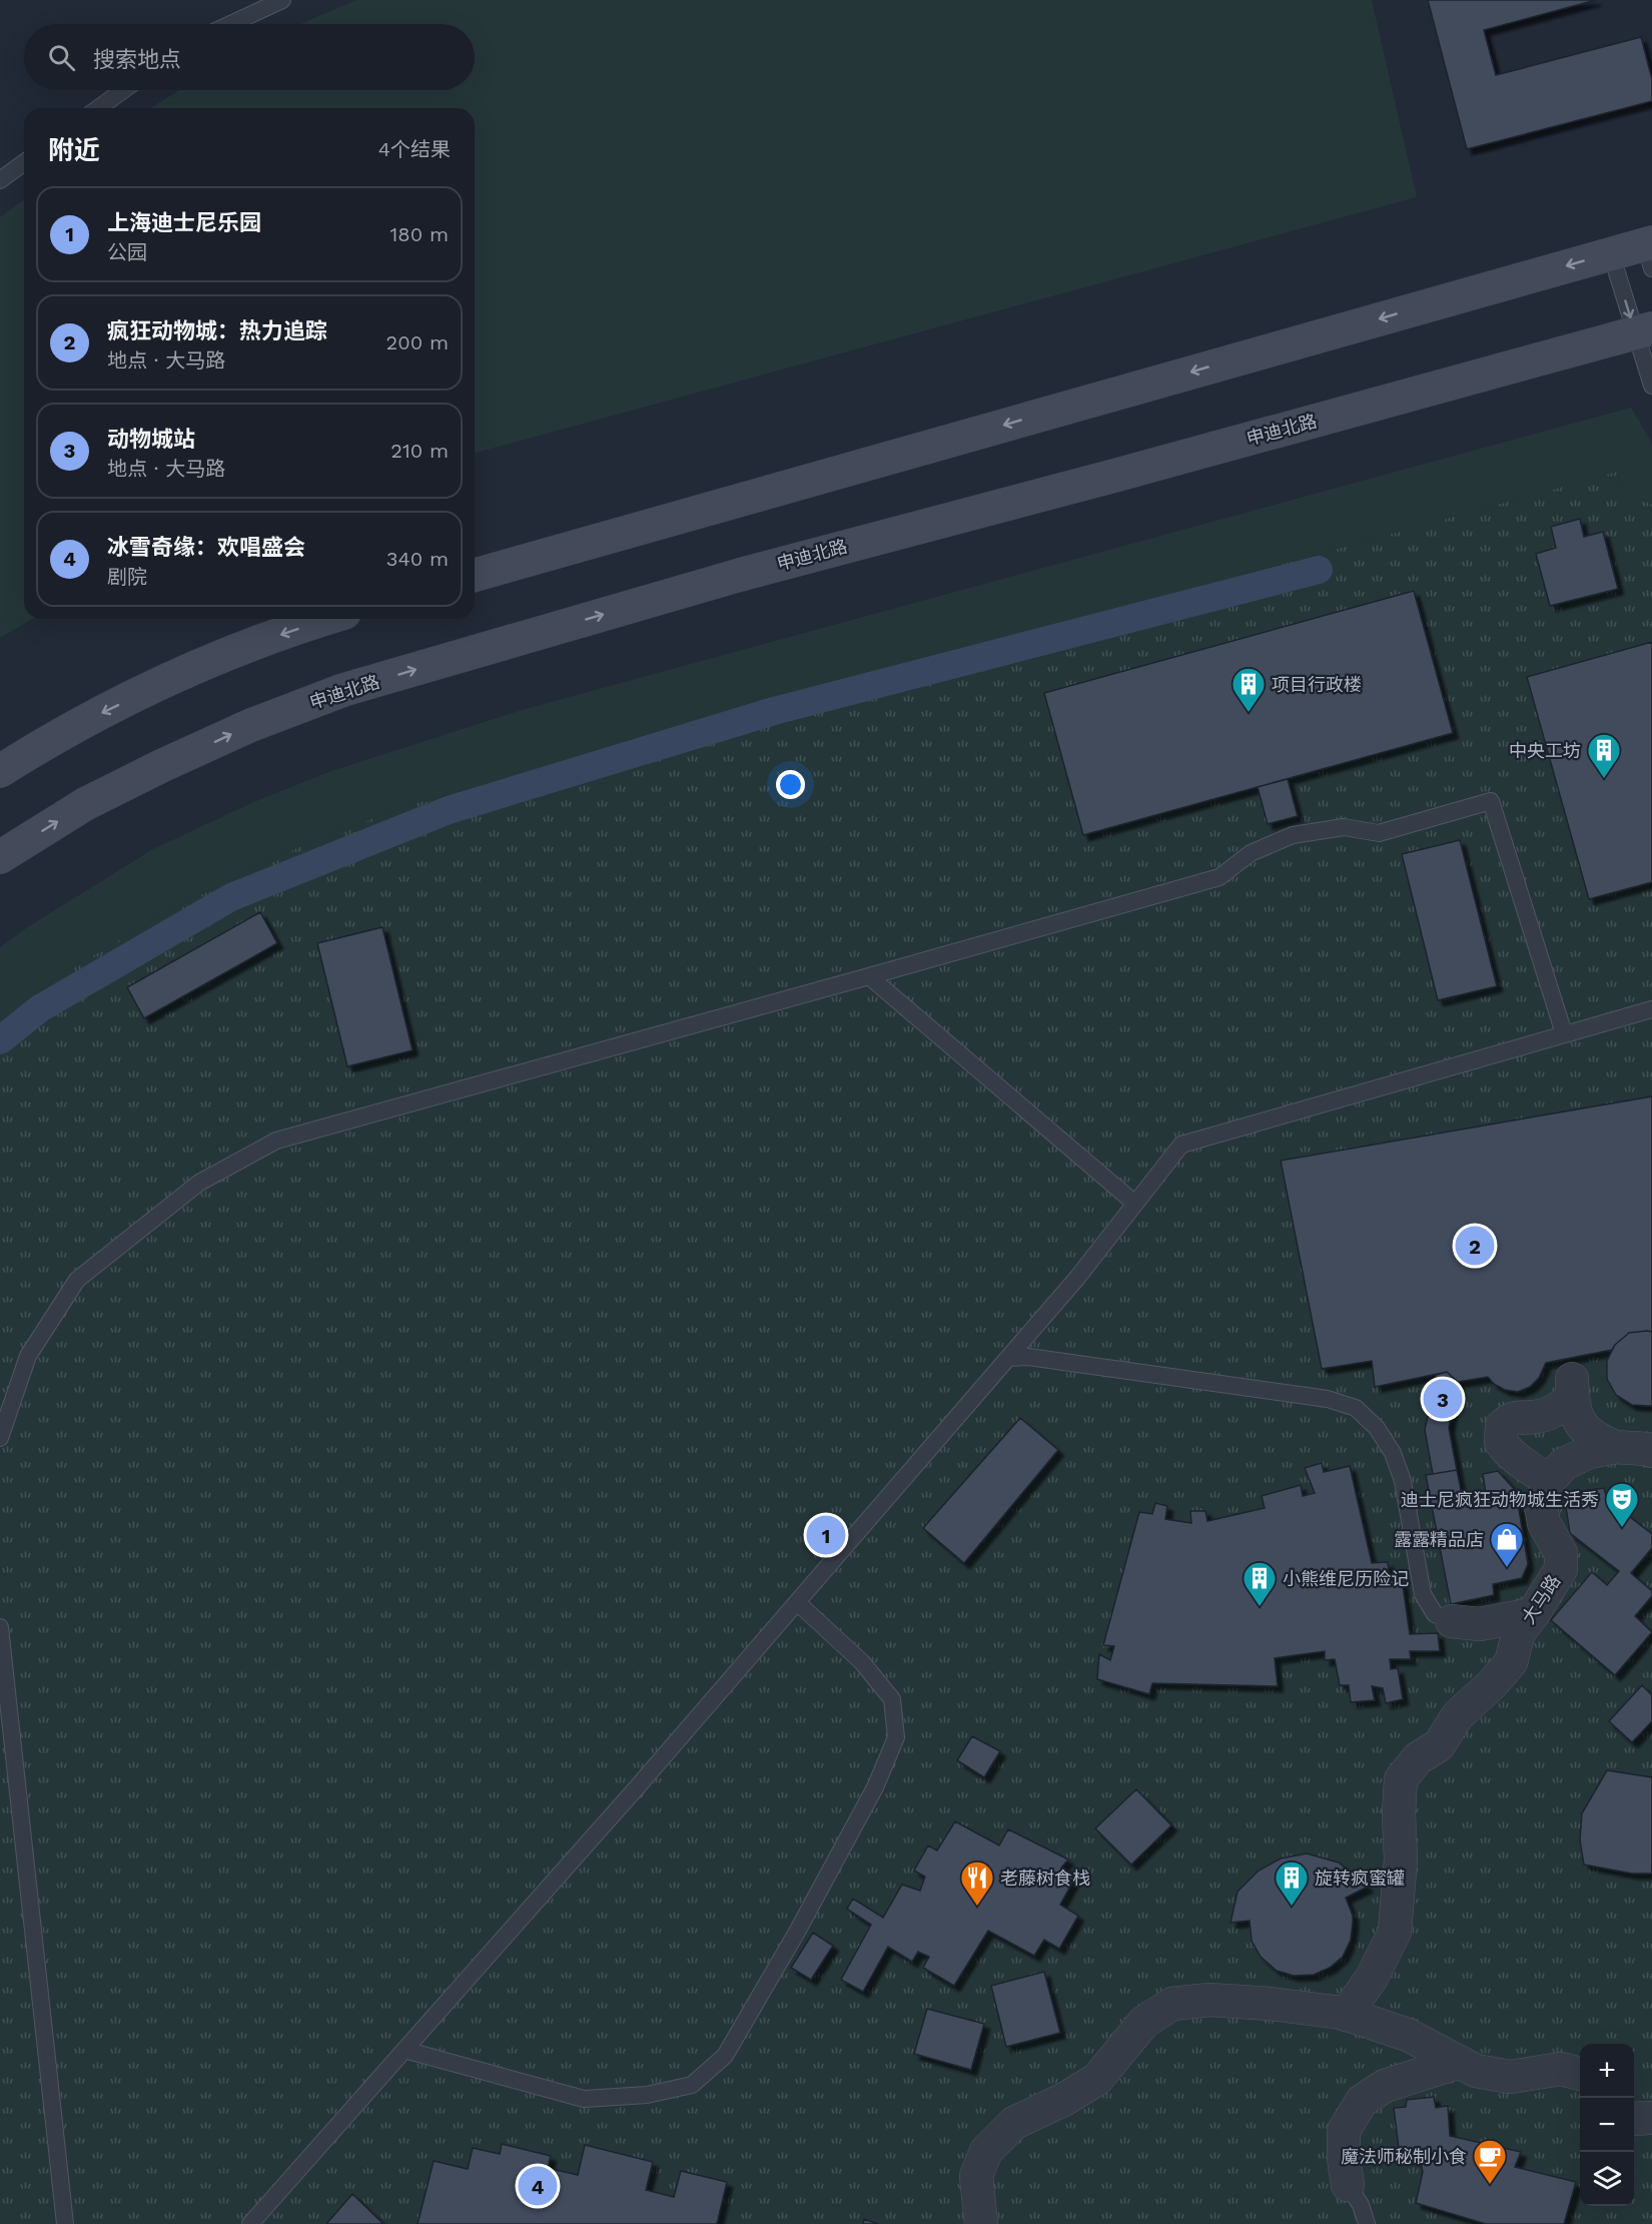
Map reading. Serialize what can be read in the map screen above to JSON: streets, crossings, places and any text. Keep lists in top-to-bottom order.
{
  "streets": {
    "street": ["申迪北路", "大马路"]
  },
  "places": {
    "building": [
      "项目行政楼",
      "中央工坊",
      "小熊维尼历险记",
      "旋转疯蜜罐"
    ],
    "theatre": ["迪士尼疯狂动物城生活秀"],
    "shop": ["露露精品店"],
    "restaurant": ["老藤树食栈"],
    "cafe": ["魔法师秘制小食"]
  },
  "page": {
    "search": "搜索地点",
    "heading": ["附近", "4个结果"],
    "list": [
      {
        "mark": "1",
        "name": "上海迪士尼乐园",
        "note": "公园",
        "value": "180 m"
      },
      {
        "mark": "2",
        "name": "疯狂动物城：热力追踪",
        "note": "地点 · 大马路",
        "value": "200 m"
      },
      {
        "mark": "3",
        "name": "动物城站",
        "note": "地点 · 大马路",
        "value": "210 m"
      },
      {
        "mark": "4",
        "name": "冰雪奇缘：欢唱盛会",
        "note": "剧院",
        "value": "340 m"
      }
    ],
    "pins": [
      "2",
      "3",
      "1",
      "4"
    ],
    "map_buttons": ["+", "−"]
  }
}
